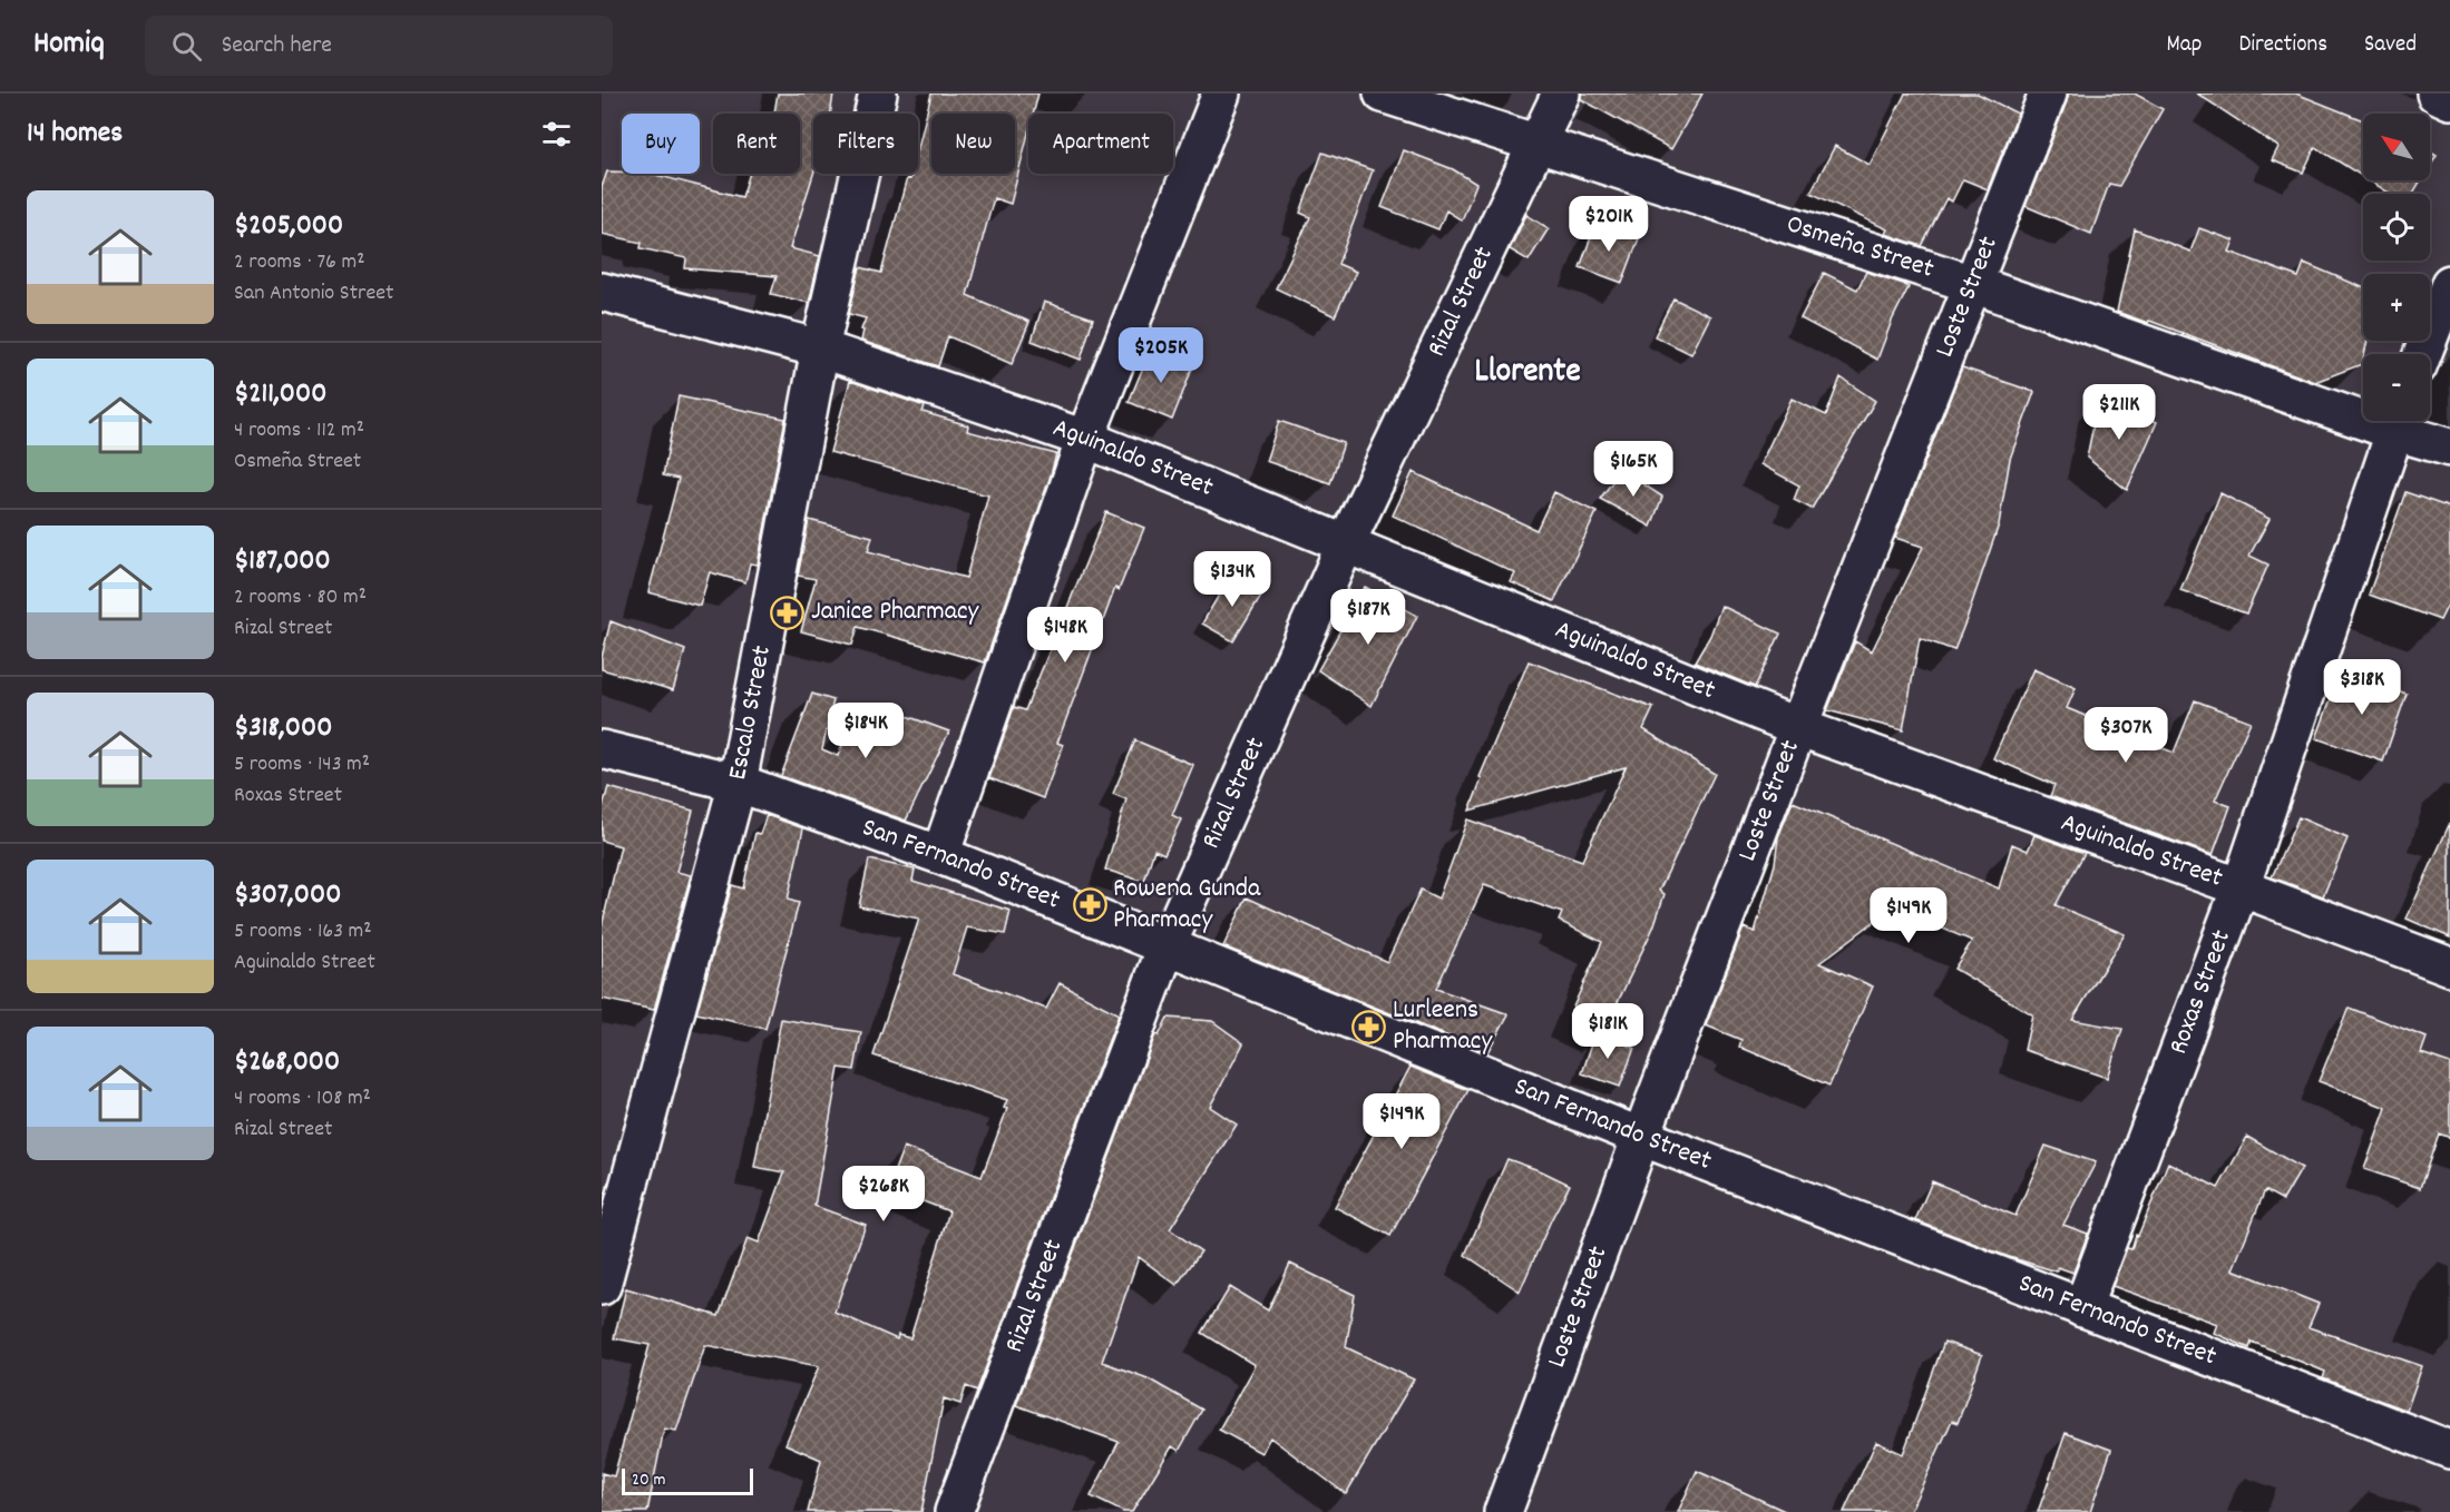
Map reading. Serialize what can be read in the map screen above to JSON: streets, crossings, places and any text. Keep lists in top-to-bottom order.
{
  "streets": {
    "street": [
      "Osmeña Street",
      "Loste Street",
      "Rizal Street",
      "Aguinaldo Street",
      "Escalo Street",
      "San Fernando Street",
      "Roxas Street"
    ]
  },
  "crossings": [
    ["Osmeña Street", "Loste Street"],
    ["Osmeña Street", "Rizal Street"],
    ["Loste Street", "Aguinaldo Street"],
    ["Loste Street", "San Fernando Street"],
    ["Rizal Street", "Aguinaldo Street"],
    ["Rizal Street", "San Fernando Street"],
    ["Aguinaldo Street", "Escalo Street"],
    ["Aguinaldo Street", "Roxas Street"],
    ["Escalo Street", "San Fernando Street"],
    ["San Fernando Street", "Roxas Street"]
  ],
  "districts": ["Llorente"],
  "places": {
    "pharmacy": ["Janice Pharmacy", "Rowena Gunda Pharmacy", "Lurleens Pharmacy"]
  },
  "scale_bar": "20 m",
  "north": "top left",
  "page": {
    "header": "Homiq",
    "search": "Search here",
    "nav": ["Map", "Directions", "Saved"],
    "heading": "14 homes",
    "map_buttons": ["+", "−"],
    "chip": [
      "Buy",
      "Rent",
      "Filters",
      "New",
      "Apartment"
    ],
    "list": [
      {
        "name": "$205,000",
        "note": "2 rooms · 76 m² · San Antonio Street"
      },
      {
        "name": "$211,000",
        "note": "4 rooms · 112 m² · Osmeña Street"
      },
      {
        "name": "$187,000",
        "note": "2 rooms · 80 m² · Rizal Street"
      },
      {
        "name": "$318,000",
        "note": "5 rooms · 143 m² · Roxas Street"
      },
      {
        "name": "$307,000",
        "note": "5 rooms · 163 m² · Aguinaldo Street"
      },
      {
        "name": "$268,000",
        "note": "4 rooms · 108 m² · Rizal Street"
      }
    ],
    "price": [
      "$201K",
      "$205K",
      "$211K",
      "$165K",
      "$134K",
      "$187K",
      "$148K",
      "$318K",
      "$184K",
      "$307K",
      "$149K",
      "$181K",
      "$149K",
      "$268K"
    ],
    "scale": "20 m"
  }
}
